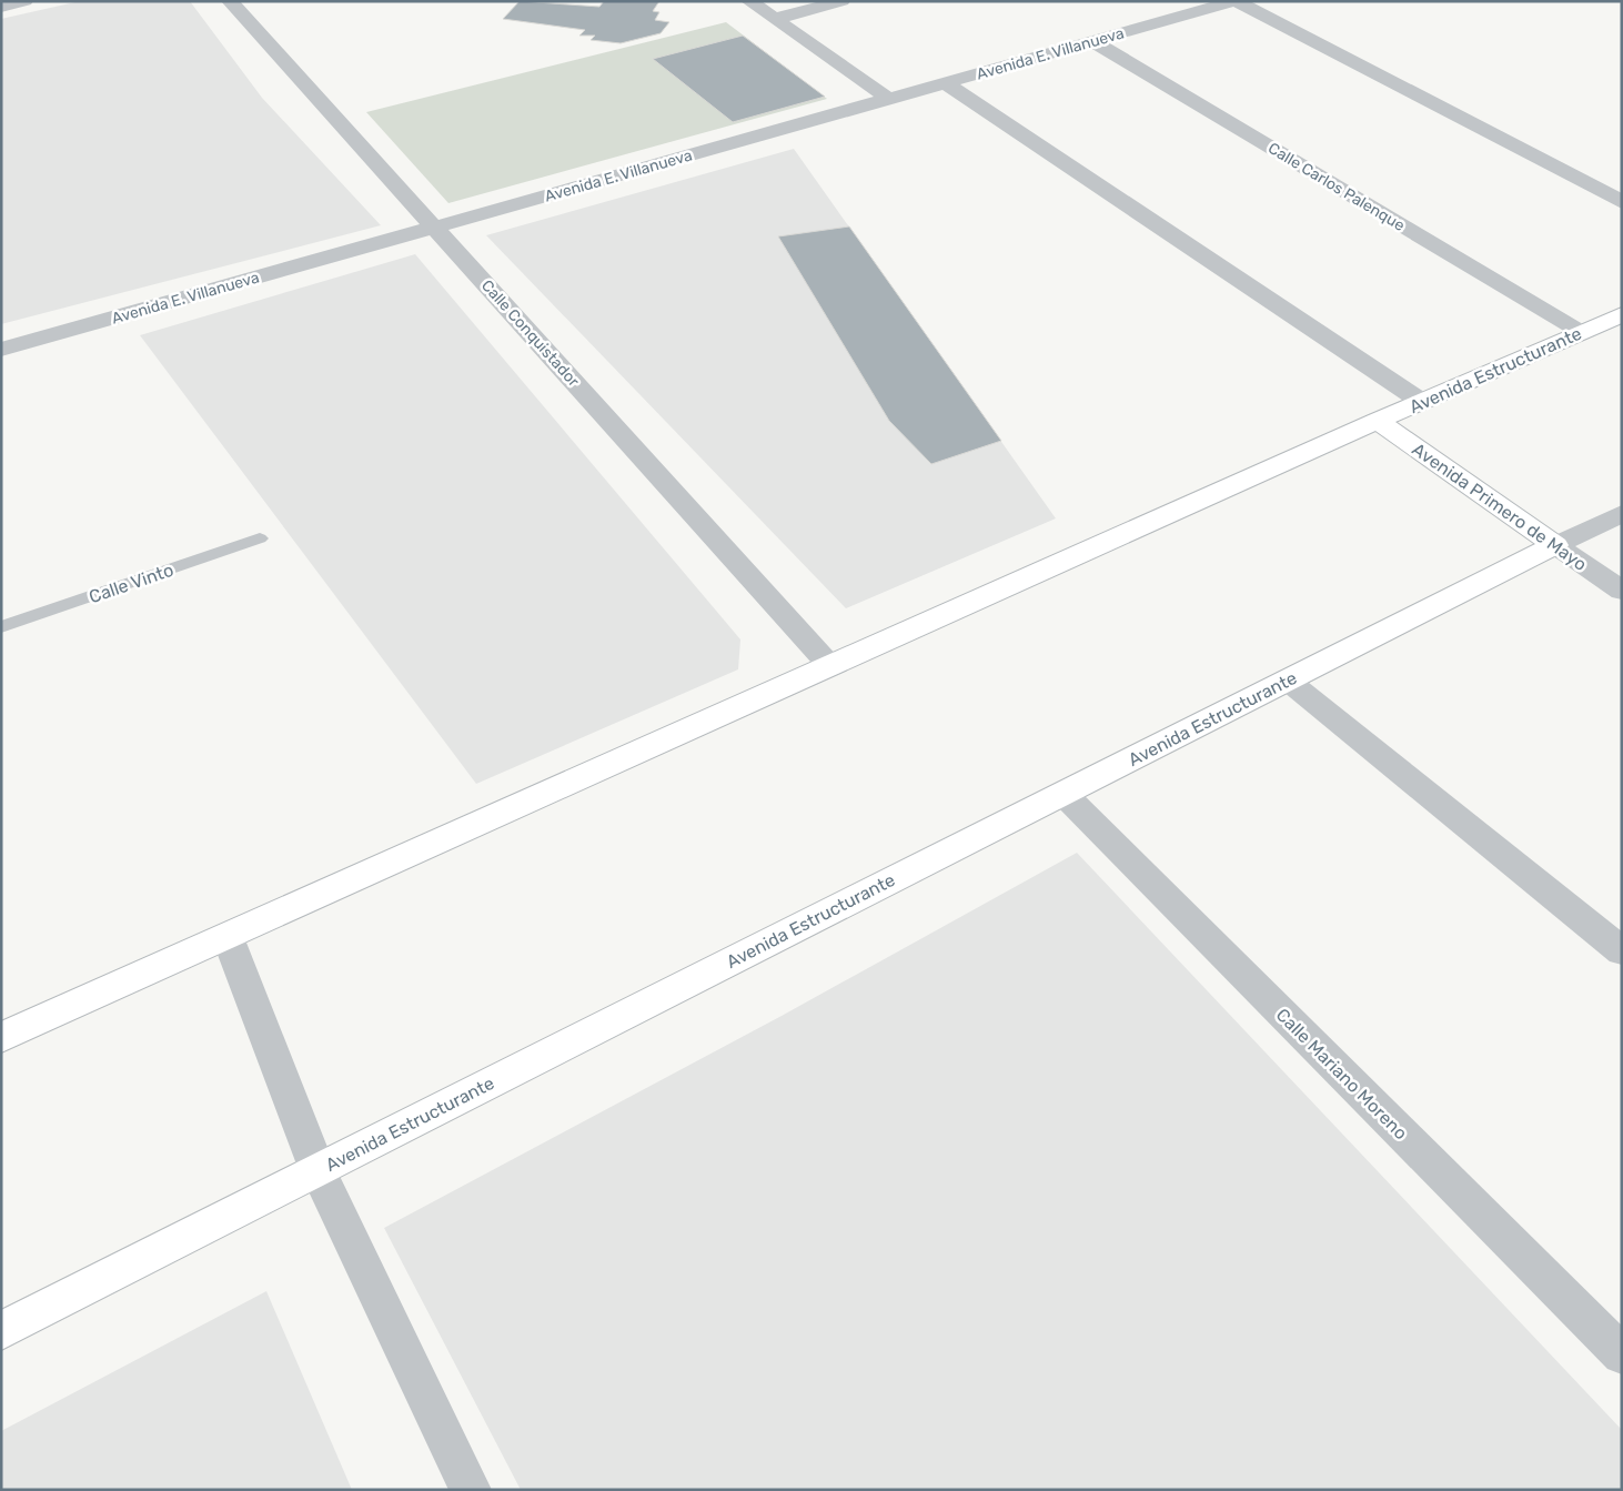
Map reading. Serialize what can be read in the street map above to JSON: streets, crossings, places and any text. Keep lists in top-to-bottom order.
{
  "streets": {
    "main road": ["Avenida Estructurante", "Avenida Primero de Mayo"],
    "street": [
      "Avenida E. Villanueva",
      "Calle Carlos Palenque",
      "Calle Conquistador",
      "Calle Mariano Moreno"
    ],
    "lane": ["Calle Vinto"]
  },
  "crossings": [
    ["Avenida E. Villanueva", "Calle Carlos Palenque"],
    ["Avenida E. Villanueva", "Calle Conquistador"],
    ["Calle Carlos Palenque", "Avenida Estructurante"],
    ["Calle Conquistador", "Avenida Estructurante"],
    ["Avenida Estructurante", "Avenida Primero de Mayo"],
    ["Avenida Estructurante", "Calle Mariano Moreno"]
  ]
}
